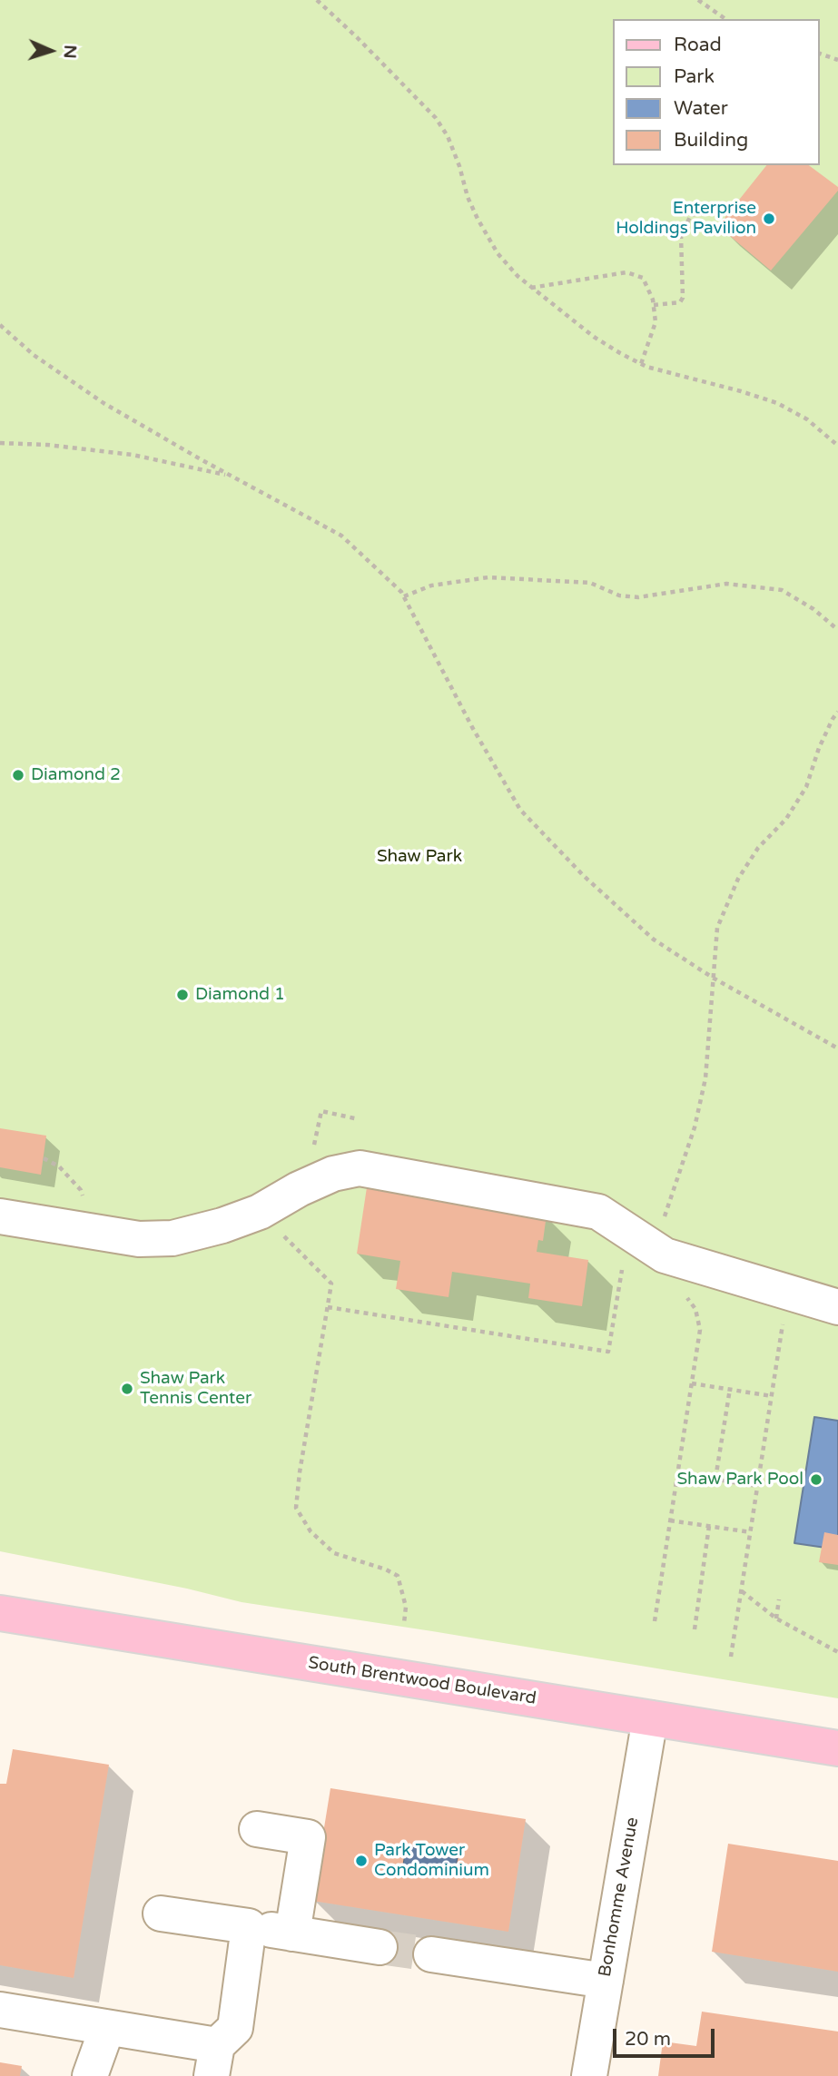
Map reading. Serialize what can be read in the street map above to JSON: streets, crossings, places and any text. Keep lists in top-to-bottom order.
{
  "streets": {
    "main road": ["South Brentwood Boulevard"],
    "street": ["Bonhomme Avenue"]
  },
  "crossings": [
    ["South Brentwood Boulevard", "Bonhomme Avenue"]
  ],
  "parks": ["Shaw Park"],
  "places": [
    "Enterprise Holdings Pavilion",
    "Diamond 2",
    "Diamond 1",
    "Shaw Park Tennis Center",
    "Shaw Park Pool",
    "Park Tower Condominium"
  ],
  "legend": [
    "Road",
    "Park",
    "Water",
    "Building"
  ],
  "scale_bar": "20 m",
  "north": "right"
}
